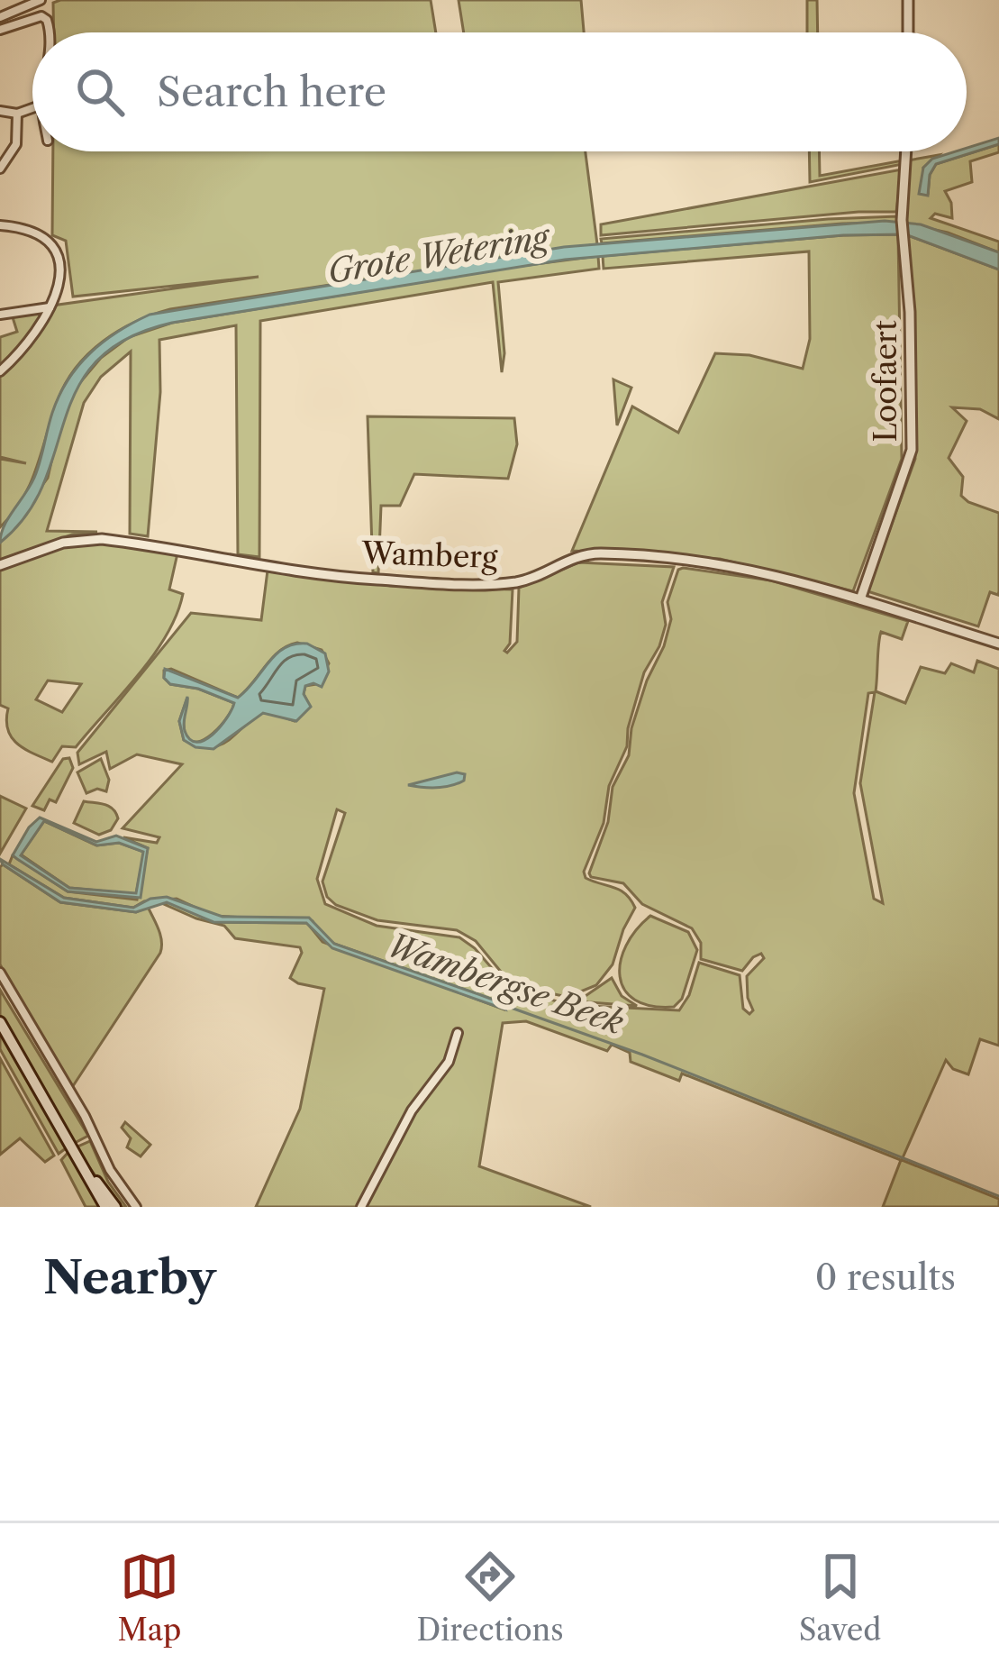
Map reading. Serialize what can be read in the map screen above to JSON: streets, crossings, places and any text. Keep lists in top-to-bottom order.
{
  "streets": {
    "street": ["Loofaert", "Wamberg"]
  },
  "crossings": [
    ["Loofaert", "Wamberg"]
  ],
  "water": ["Grote Wetering", "Wambergse Beek"],
  "page": {
    "search": "Search here",
    "heading": ["Nearby", "0 results"],
    "nav": ["Map", "Directions", "Saved"]
  }
}
